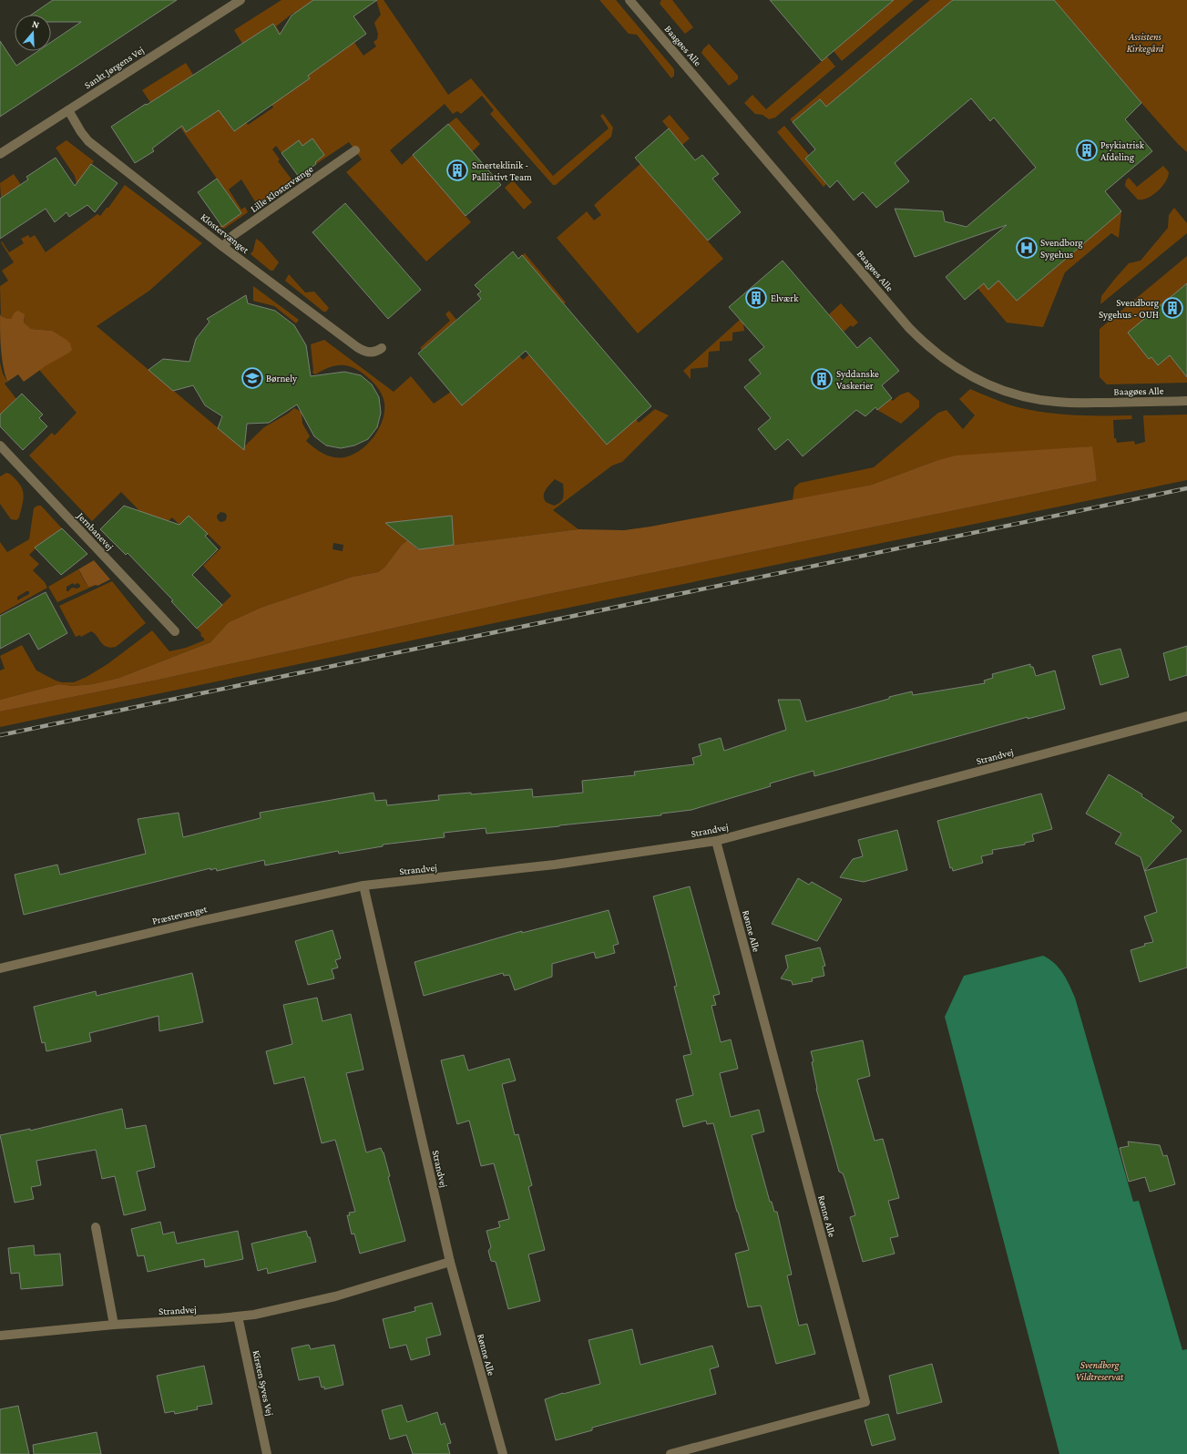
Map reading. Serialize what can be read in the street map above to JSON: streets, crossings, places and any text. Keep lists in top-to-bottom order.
{
  "streets": {
    "street": [
      "Baagøes Alle",
      "Sankt Jørgens Vej",
      "Lille Klostervænge",
      "Klostervænget",
      "Jernbanevej",
      "Strandvej",
      "Præstevænget",
      "Rønne Alle",
      "Kirsten Syves Vej"
    ]
  },
  "crossings": [
    ["Sankt Jørgens Vej", "Klostervænget"],
    ["Lille Klostervænge", "Klostervænget"],
    ["Strandvej", "Præstevænget"],
    ["Strandvej", "Rønne Alle"],
    ["Strandvej", "Kirsten Syves Vej"]
  ],
  "parks": ["Assistens Kirkegård", "Svendborg Vildtreservat"],
  "places": {
    "building": [
      "Psykiatrisk Afdeling",
      "Smerteklinik - Palliativt Team",
      "Elværk",
      "Svendborg Sygehus - OUH",
      "Syddanske Vaskerier"
    ],
    "hospital": ["Svendborg Sygehus"],
    "school or university": ["Børnely"]
  },
  "north": "top"
}
